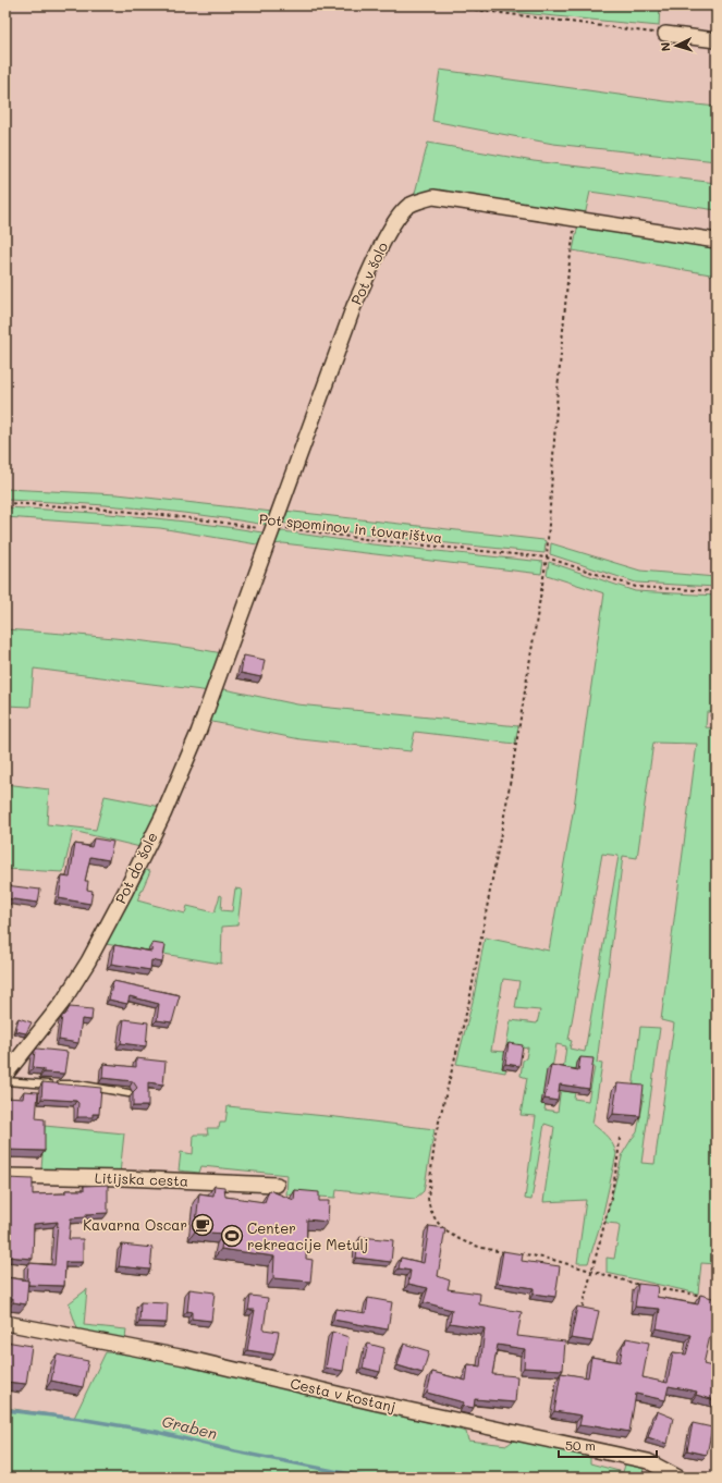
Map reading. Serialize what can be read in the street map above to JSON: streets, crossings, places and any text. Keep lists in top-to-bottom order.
{
  "streets": {
    "street": [
      "Pot v šolo",
      "Pot do šole",
      "Litijska cesta",
      "Cesta v kostanj"
    ],
    "path": ["Pot spominov in tovarištva"]
  },
  "crossings": [
    ["Pot v šolo", "Pot spominov in tovarištva"],
    ["Pot v šolo", "Pot do šole"]
  ],
  "water": ["Graben"],
  "places": {
    "cafe": ["Kavarna Oscar"],
    "sports": ["Center rekreacije Metulj"]
  },
  "scale_bar": "50 m",
  "north": "left"
}
